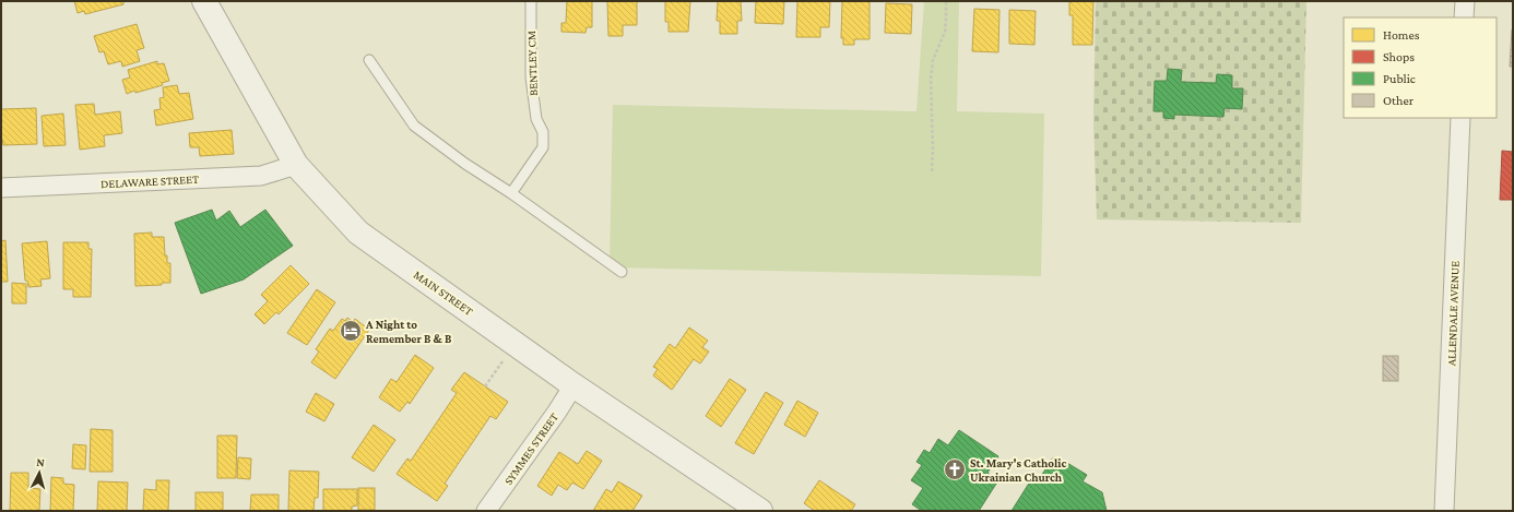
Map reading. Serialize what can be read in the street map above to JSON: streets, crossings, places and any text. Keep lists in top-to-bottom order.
{
  "streets": {
    "street": [
      "DELAWARE STREET",
      "MAIN STREET",
      "ALLENDALE AVENUE",
      "SYMMES STREET"
    ],
    "lane": ["BENTLEY CM"]
  },
  "crossings": [
    ["DELAWARE STREET", "MAIN STREET"],
    ["MAIN STREET", "SYMMES STREET"]
  ],
  "places": {
    "hotel": ["A Night to Remember B & B"],
    "church": ["St. Mary's Catholic Ukrainian Church"]
  },
  "legend": [
    "Homes",
    "Shops",
    "Public",
    "Other"
  ],
  "north": "top"
}
